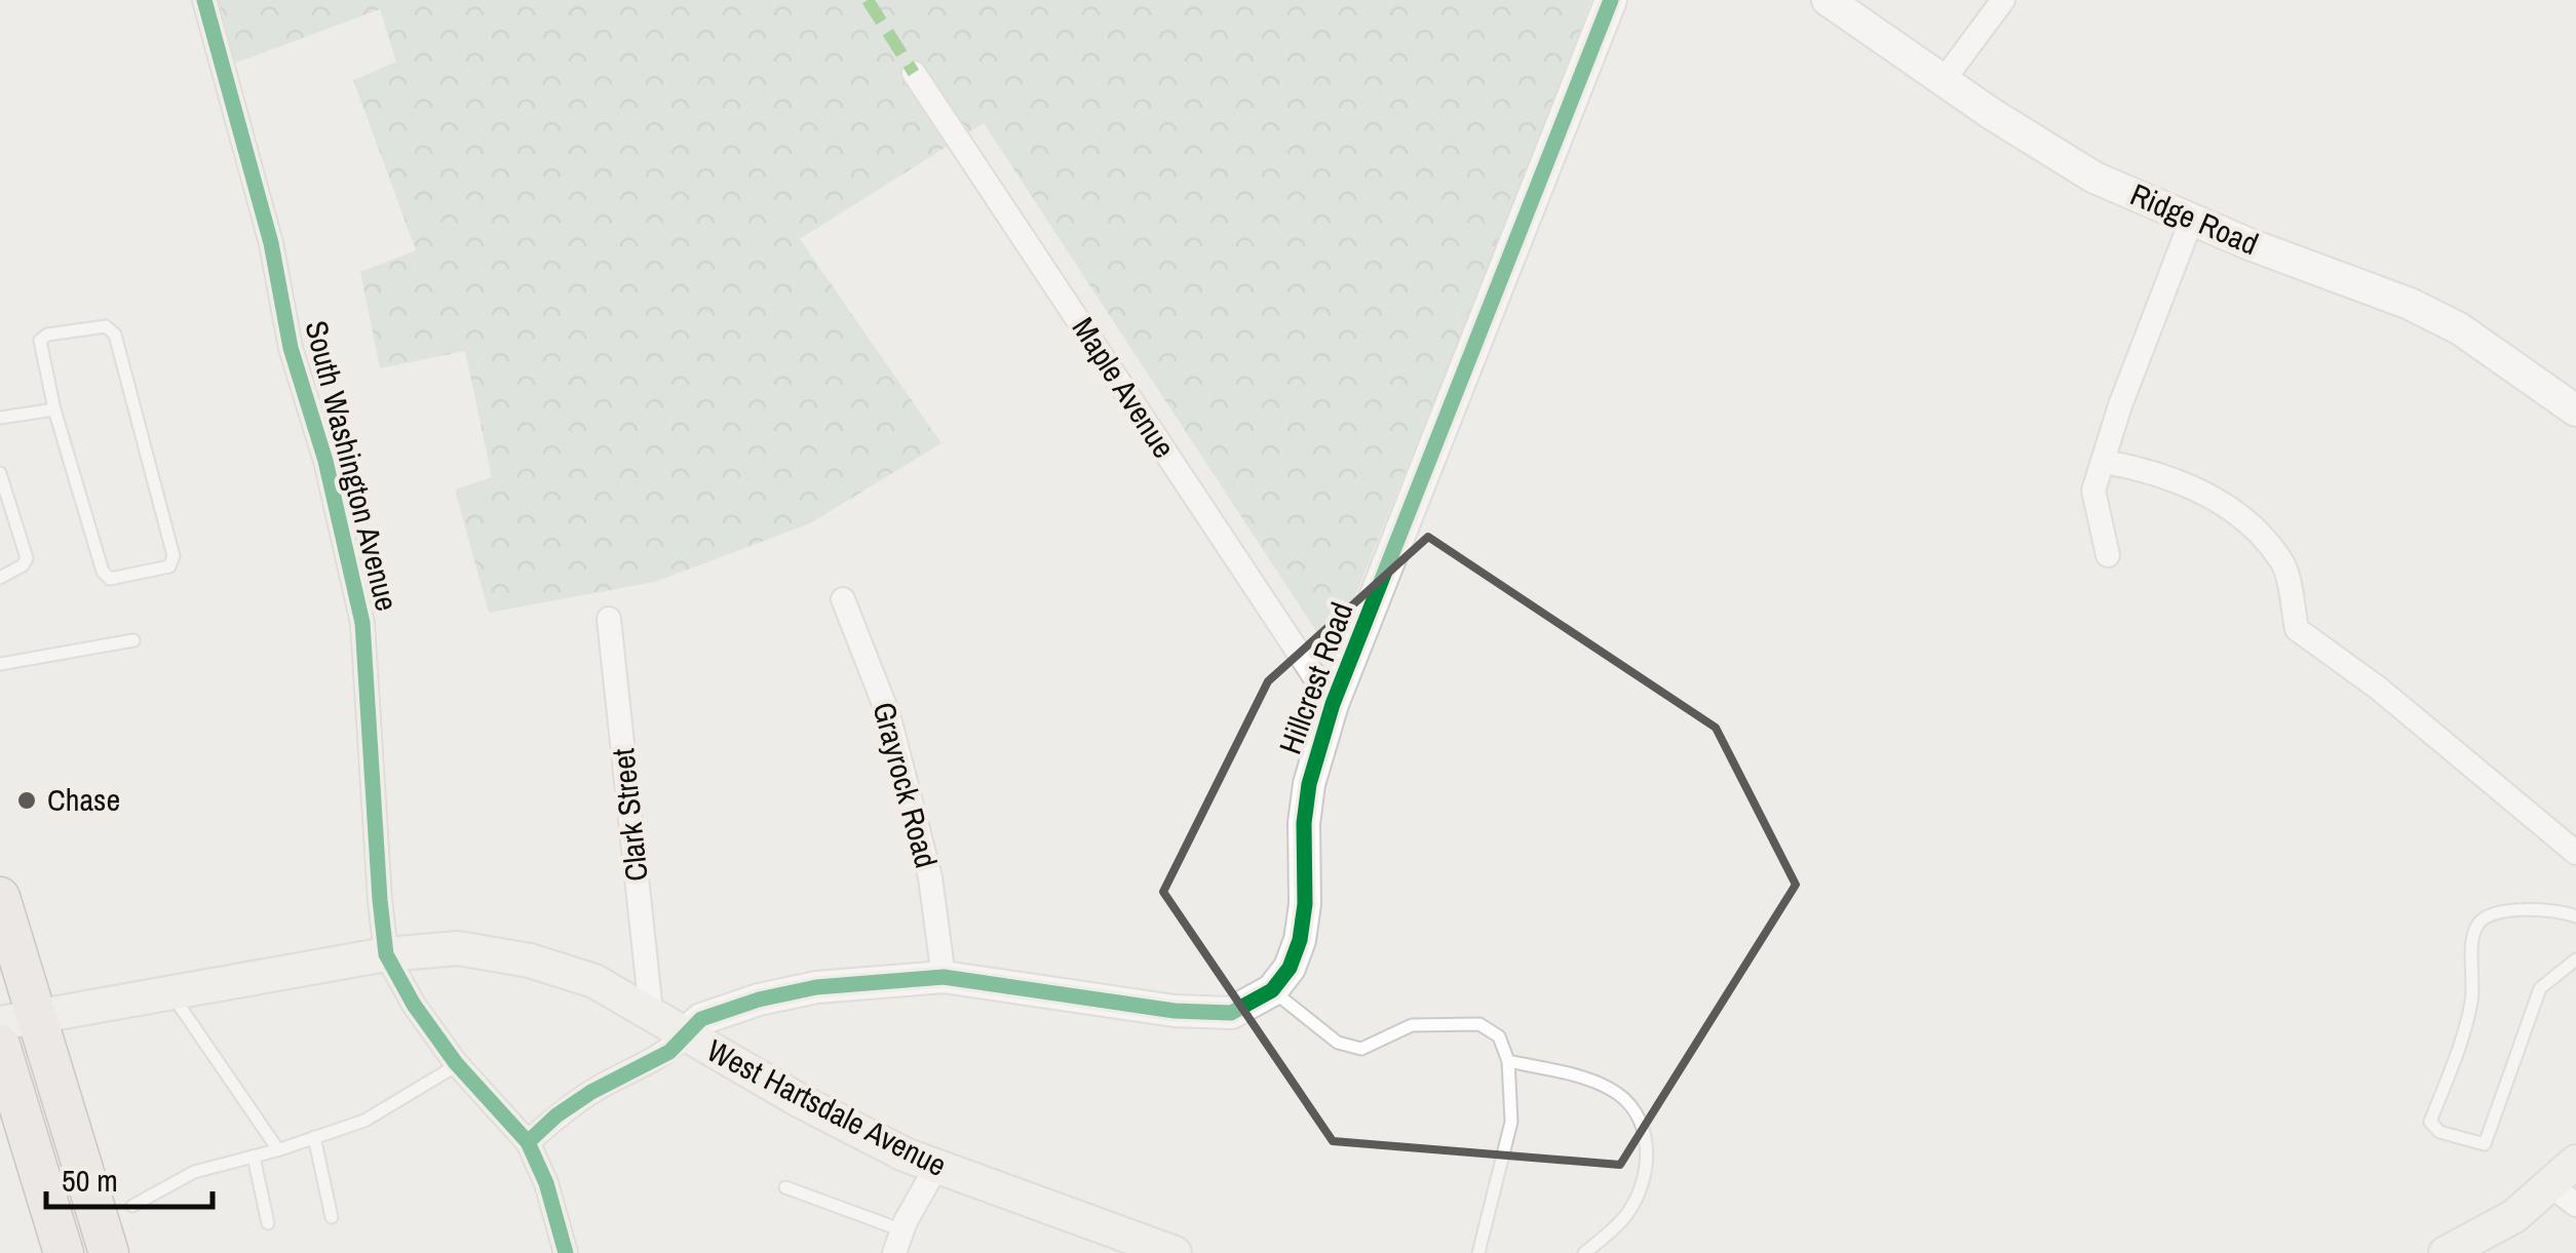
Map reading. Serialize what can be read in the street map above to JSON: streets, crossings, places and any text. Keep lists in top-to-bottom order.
{
  "streets": {
    "main road": ["West Hartsdale Avenue"],
    "street": [
      "Ridge Road",
      "Maple Avenue",
      "South Washington Avenue",
      "Hillcrest Road",
      "Grayrock Road",
      "Clark Street"
    ]
  },
  "crossings": [
    ["Maple Avenue", "Hillcrest Road"],
    ["South Washington Avenue", "West Hartsdale Avenue"],
    ["Clark Street", "West Hartsdale Avenue"]
  ],
  "places": ["Chase"],
  "scale_bar": "50 m"
}
